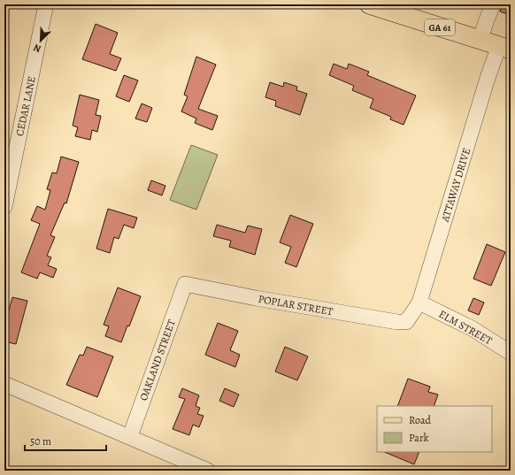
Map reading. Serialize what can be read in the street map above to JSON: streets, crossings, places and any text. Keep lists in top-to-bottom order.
{
  "streets": {
    "main road": ["GA 61"],
    "street": [
      "CEDAR LANE",
      "ATTAWAY DRIVE",
      "POPLAR STREET",
      "ELM STREET",
      "OAKLAND STREET"
    ]
  },
  "crossings": [
    ["GA 61", "ATTAWAY DRIVE"],
    ["ATTAWAY DRIVE", "POPLAR STREET"],
    ["ATTAWAY DRIVE", "ELM STREET"],
    ["POPLAR STREET", "OAKLAND STREET"]
  ],
  "legend": ["Road", "Park"],
  "scale_bar": "50 m",
  "north": "bottom left"
}
